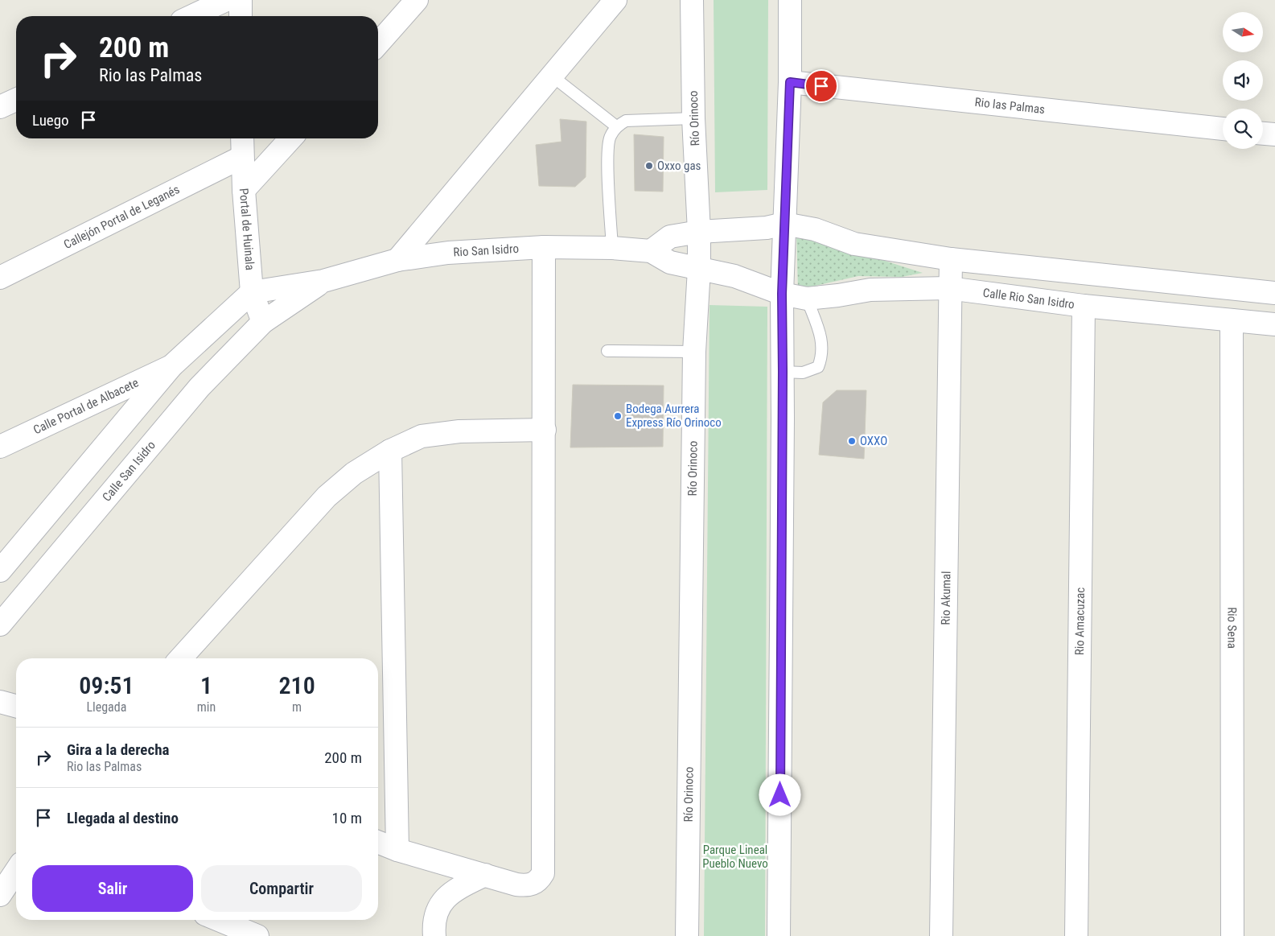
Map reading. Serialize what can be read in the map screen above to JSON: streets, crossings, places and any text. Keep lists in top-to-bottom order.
{
  "streets": {
    "street": [
      "Rio las Palmas",
      "Río Orinoco",
      "Callejón Portal de Leganés",
      "Portal de Huinala",
      "Rio San Isidro",
      "Calle Rio San Isidro",
      "Calle Portal de Albacete",
      "Calle San Isidro",
      "Rio Akumal",
      "Rio Amacuzac",
      "Rio Sena"
    ]
  },
  "crossings": [
    ["Río Orinoco", "Rio San Isidro"],
    ["Callejón Portal de Leganés", "Portal de Huinala"],
    ["Portal de Huinala", "Rio San Isidro"],
    ["Portal de Huinala", "Calle San Isidro"],
    ["Rio San Isidro", "Calle Rio San Isidro"],
    ["Rio San Isidro", "Calle San Isidro"],
    ["Calle Rio San Isidro", "Rio Akumal"],
    ["Calle Rio San Isidro", "Rio Amacuzac"],
    ["Calle Rio San Isidro", "Rio Sena"]
  ],
  "parks": ["Parque Lineal Pueblo Nuevo"],
  "places": ["Oxxo gas", "Bodega Aurrera Express Río Orinoco", "OXXO"],
  "north": "right",
  "page": {
    "turn": ["200 m", "Rio las Palmas"],
    "then": "Luego",
    "eta": [
      "09:51",
      "Llegada",
      "1",
      "min",
      "210",
      "m"
    ],
    "list": [
      {
        "name": "Gira a la derecha",
        "note": "Rio las Palmas",
        "value": "200 m"
      },
      {
        "name": "Llegada al destino",
        "value": "10 m"
      }
    ],
    "buttons": ["Salir", "Compartir"]
  }
}
